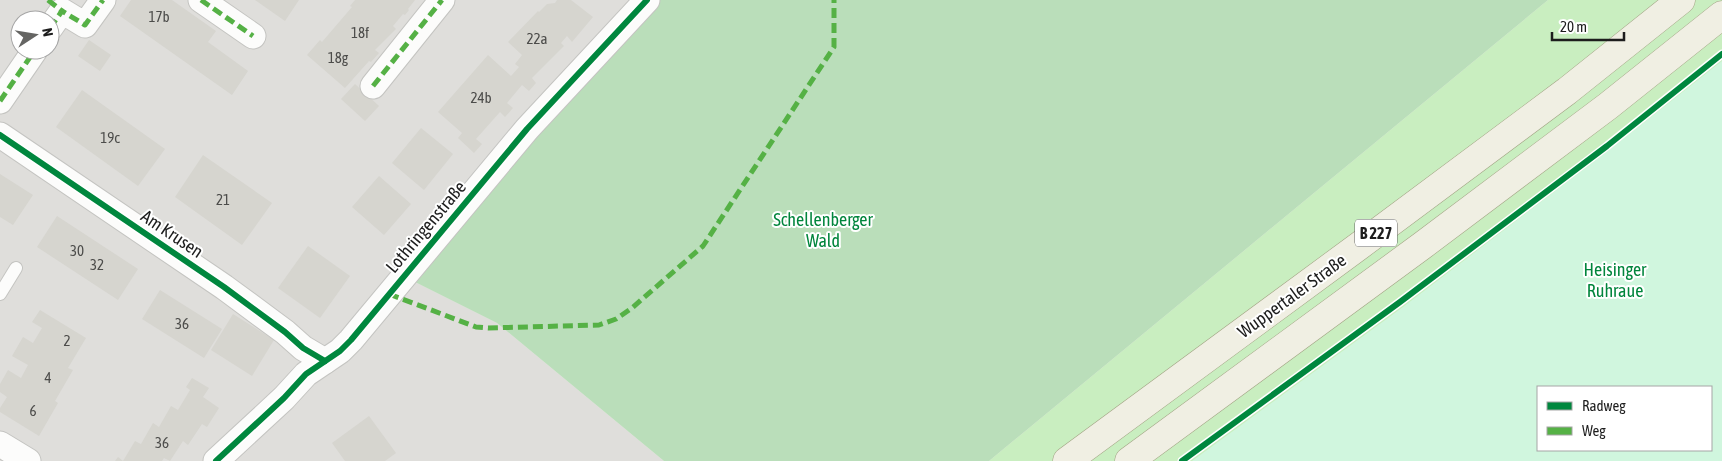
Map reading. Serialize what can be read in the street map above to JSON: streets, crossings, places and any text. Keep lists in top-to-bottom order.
{
  "streets": {
    "main road": ["B 227", "Wuppertaler Straße"],
    "street": ["Lothringenstraße", "Am Krusen"]
  },
  "crossings": [
    ["Lothringenstraße", "Am Krusen"]
  ],
  "parks": ["Schellenberger Wald", "Heisinger Ruhraue"],
  "house_numbers": [
    "17b",
    "18f",
    "22a",
    "18g",
    "24b",
    "19c",
    "21",
    "30",
    "32",
    "36",
    "2",
    "4",
    "6",
    "36"
  ],
  "legend": ["Radweg", "Weg"],
  "scale_bar": "20 m",
  "north": "right"
}
